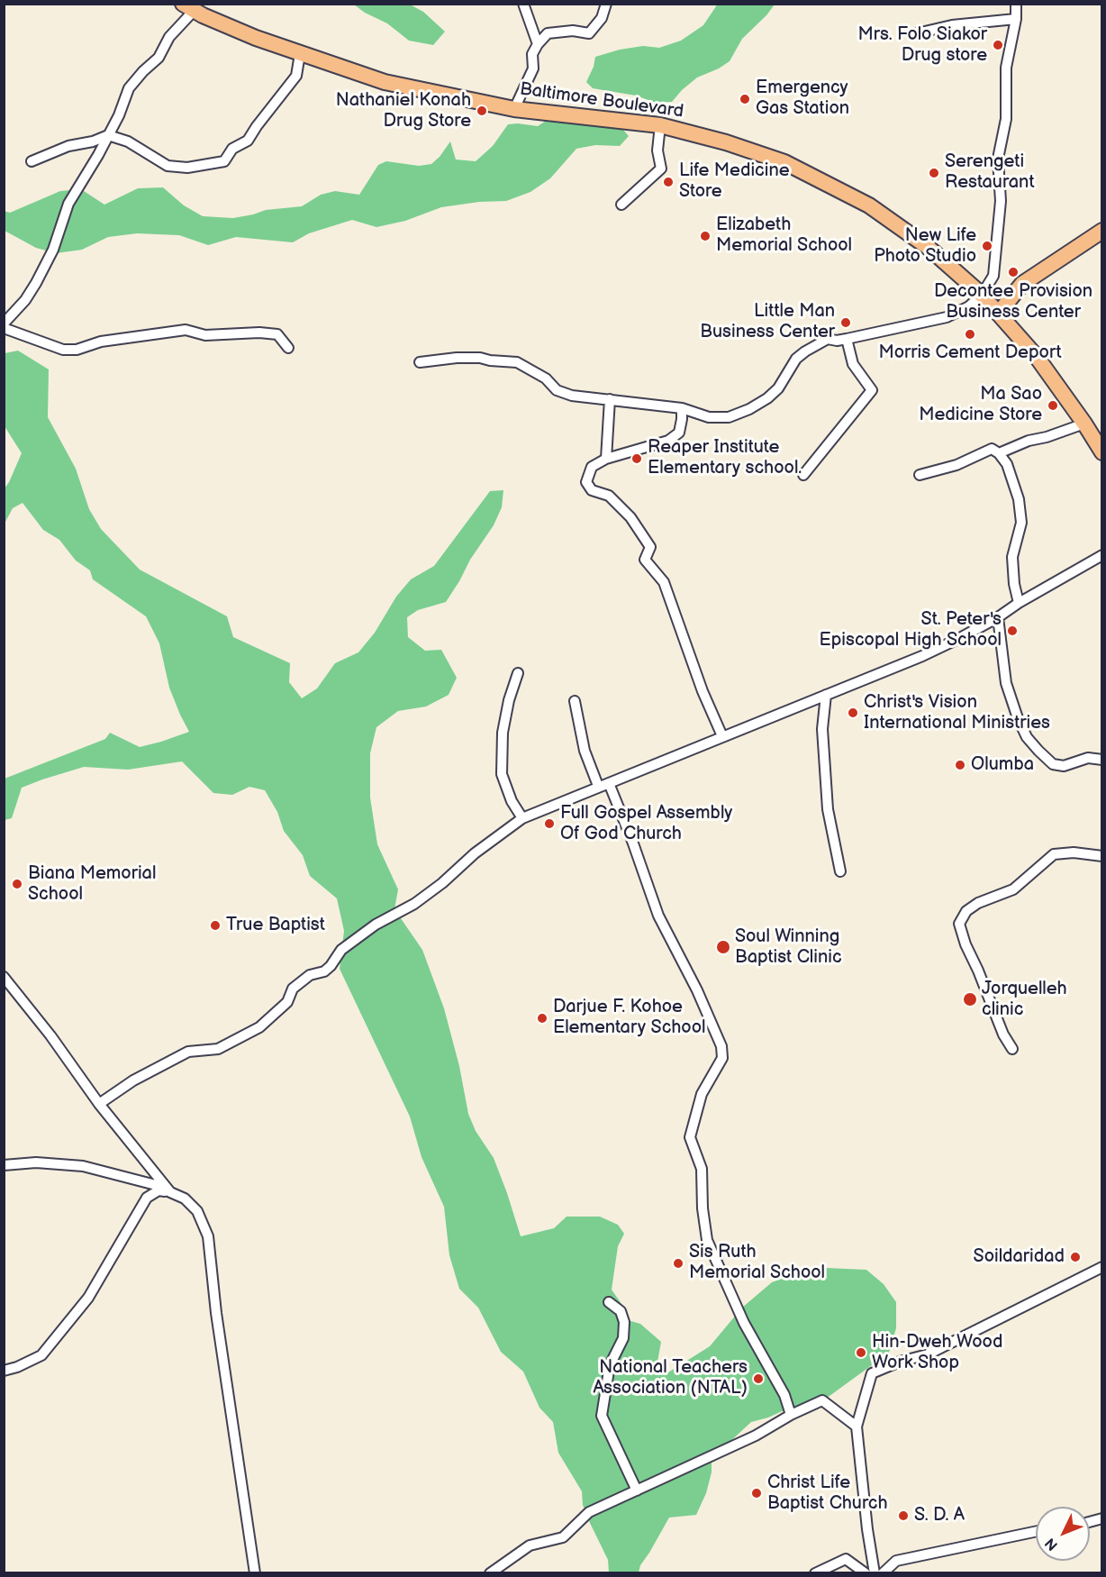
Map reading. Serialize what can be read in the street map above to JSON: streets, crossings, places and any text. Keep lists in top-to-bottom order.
{
  "streets": {
    "main road": ["Baltimore Boulevard"]
  },
  "places": [
    "Mrs. Folo Siakor Drug store",
    "Emergency Gas Station",
    "Nathaniel Konah Drug Store",
    "Serengeti Restaurant",
    "Life Medicine Store",
    "Elizabeth Memorial School",
    "New Life Photo Studio",
    "Decontee Provision Business Center",
    "Little Man Business Center",
    "Morris Cement Deport",
    "Ma Sao Medicine Store",
    "Reaper Institute Elementary school.",
    "St. Peter's Episcopal High School",
    "Christ's Vision International Ministries",
    "Olumba",
    "Full Gospel Assembly Of God Church",
    "Biana Memorial School",
    "True Baptist",
    "Soul Winning Baptist Clinic",
    "Jorquelleh clinic",
    "Darjue F. Kohoe Elementary School",
    "Soildaridad",
    "Sis Ruth Memorial School",
    "Hin-Dweh Wood Work Shop",
    "National Teachers Association (NTAL)",
    "Christ Life Baptist Church",
    "S. D. A"
  ],
  "north": "bottom left"
}
